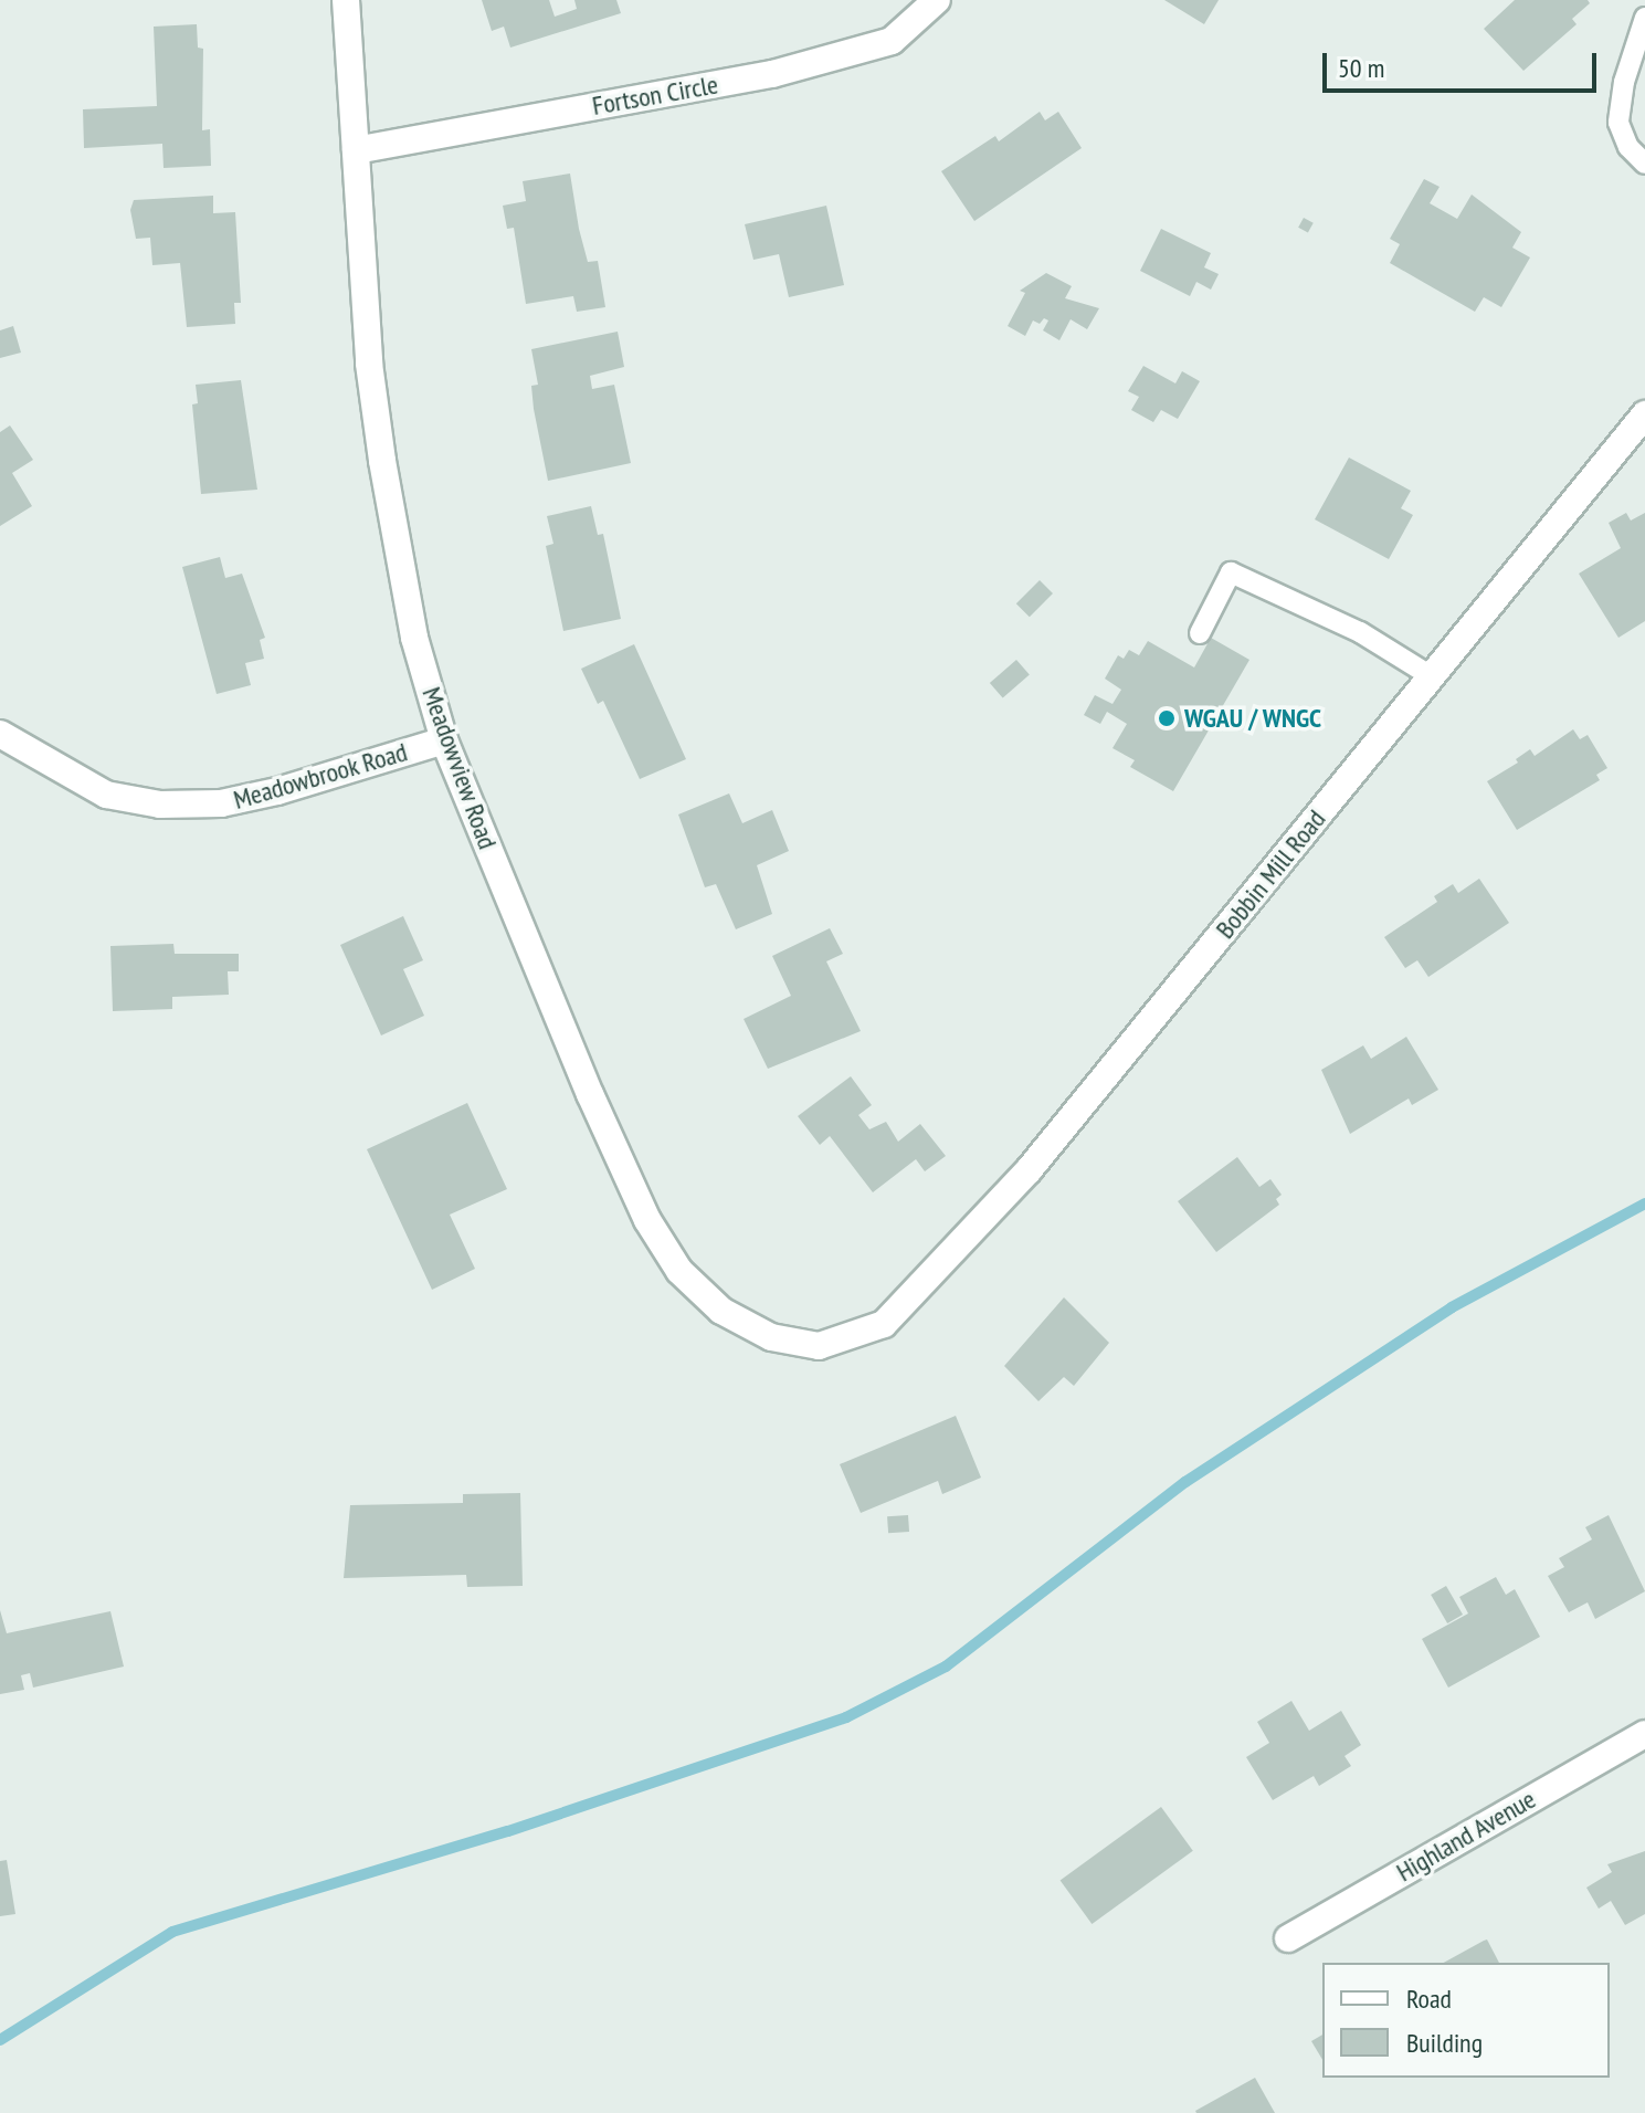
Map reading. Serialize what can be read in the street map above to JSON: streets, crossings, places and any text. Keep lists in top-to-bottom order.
{
  "streets": {
    "street": [
      "Fortson Circle",
      "Meadowview Road",
      "Meadowbrook Road",
      "Bobbin Mill Road",
      "Highland Avenue"
    ]
  },
  "crossings": [
    ["Fortson Circle", "Meadowview Road"],
    ["Meadowview Road", "Meadowbrook Road"],
    ["Meadowview Road", "Bobbin Mill Road"]
  ],
  "places": ["WGAU / WNGC"],
  "legend": ["Road", "Building"],
  "scale_bar": "50 m"
}
